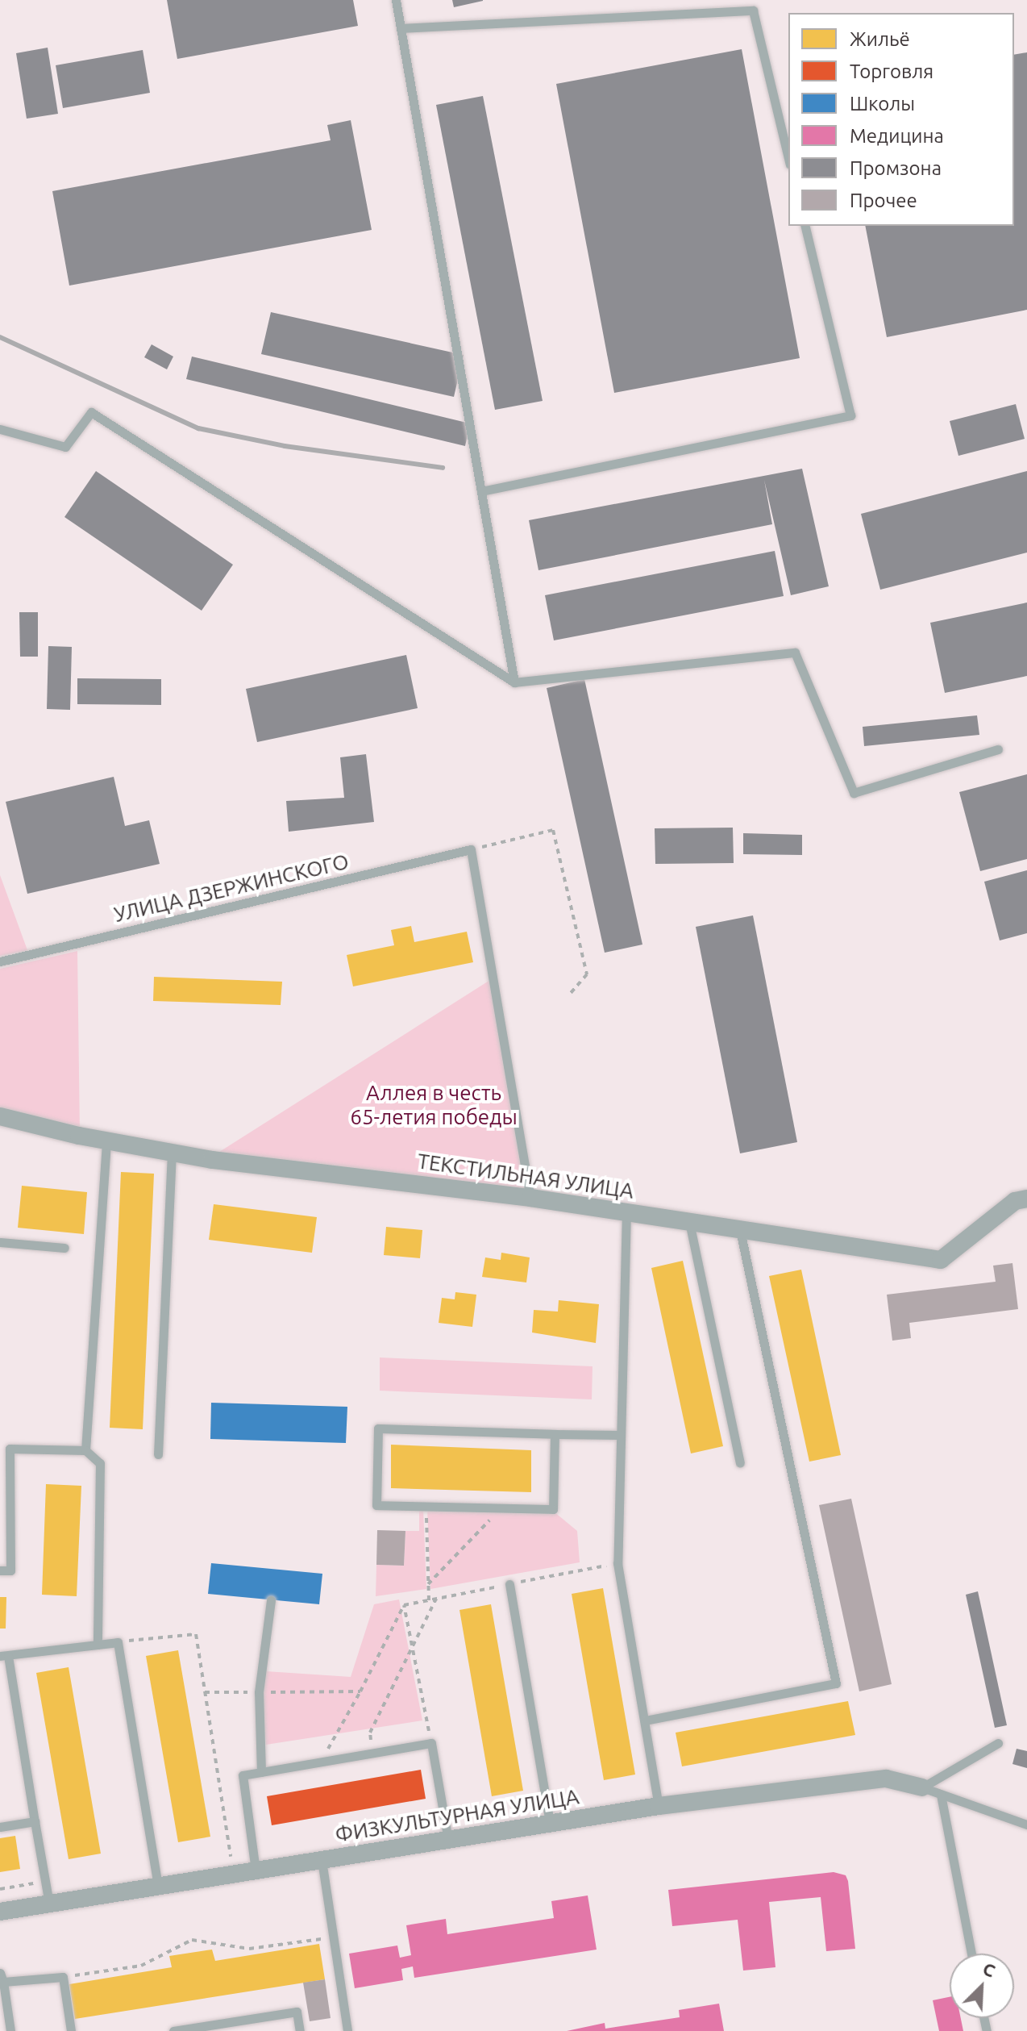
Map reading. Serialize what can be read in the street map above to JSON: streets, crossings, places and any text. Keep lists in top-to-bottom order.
{
  "streets": {
    "street": ["ТЕКСТИЛЬНАЯ УЛИЦА", "ФИЗКУЛЬТУРНАЯ УЛИЦА"],
    "lane": ["УЛИЦА ДЗЕРЖИНСКОГО"]
  },
  "parks": ["Аллея в честь 65-летия победы"],
  "legend": [
    "Жильё",
    "Торговля",
    "Школы",
    "Медицина",
    "Промзона",
    "Прочее"
  ],
  "north": "top right"
}
